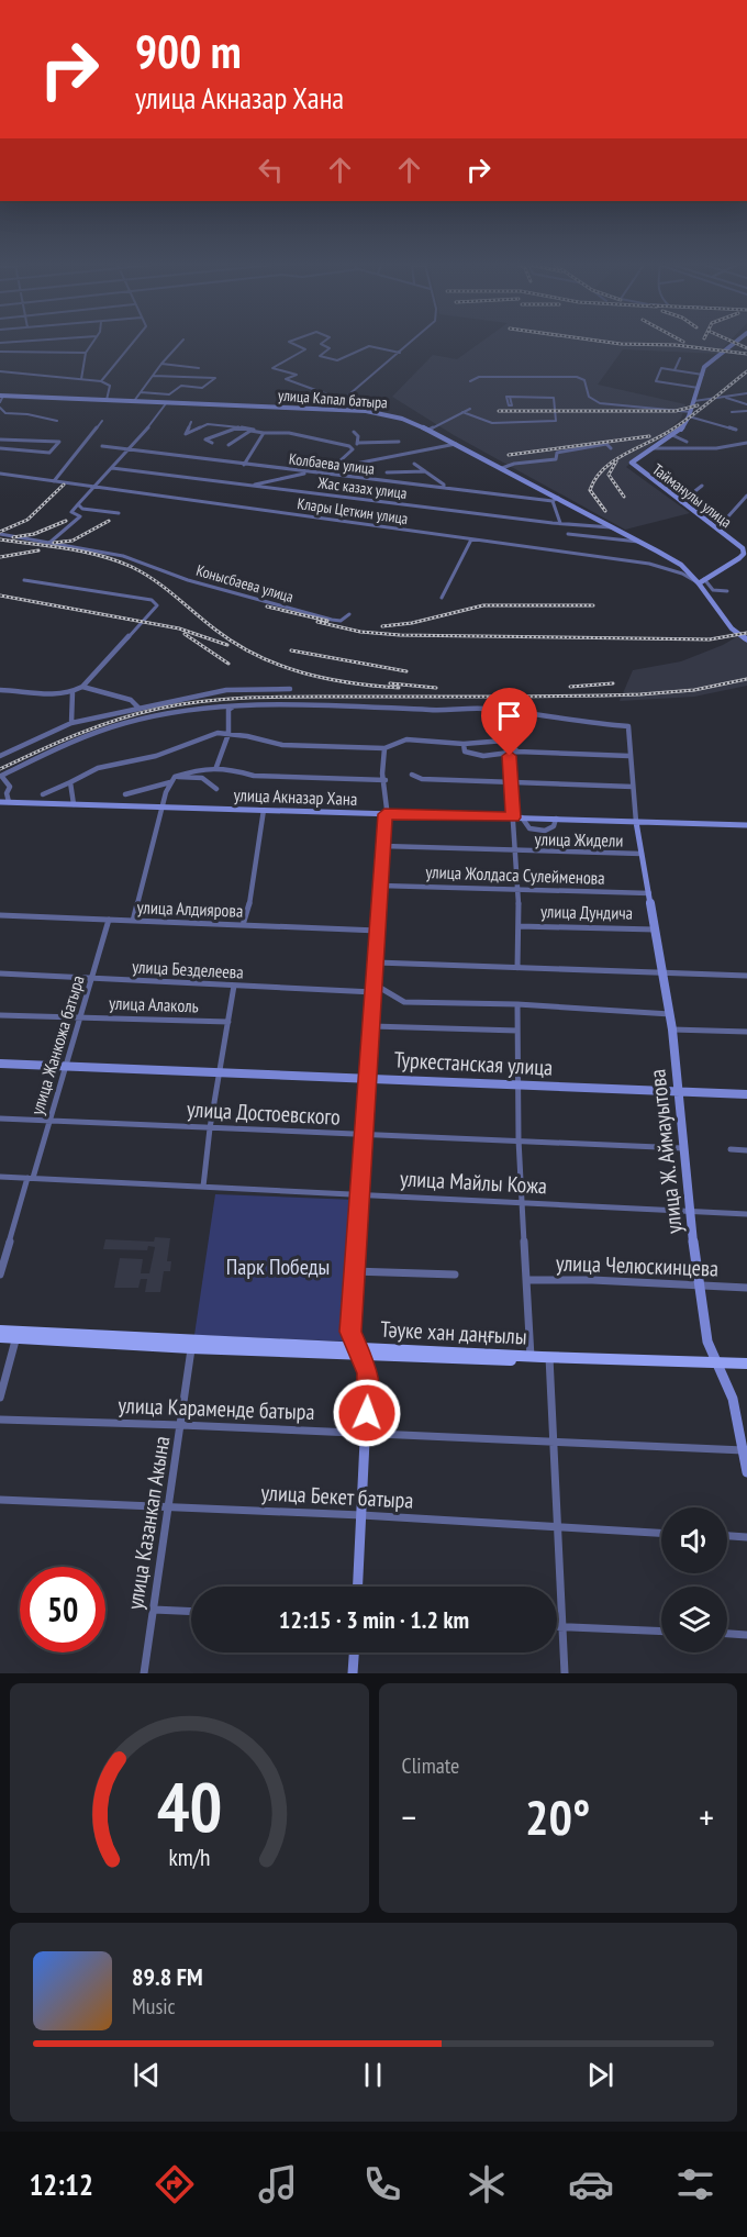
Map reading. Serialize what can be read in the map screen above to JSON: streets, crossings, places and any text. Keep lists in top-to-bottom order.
{
  "streets": {
    "main road": ["Тәуке хан даңғылы"],
    "street": [
      "улица Капал батыра",
      "Колбаева улица",
      "Жас казах улица",
      "Тайманулы улица",
      "Клары Цеткин улица",
      "Конысбаева улица",
      "улица Акназар Хана",
      "улица Жидели",
      "улица Жолдаса Сулейменова",
      "улица Алдиярова",
      "улица Дундича",
      "улица Безделеева",
      "улица Алаколь",
      "улица Жанкожа батыра",
      "Туркестанская улица",
      "улица Достоевского",
      "улица Ж. Аймауытова",
      "улица Майлы Кожа",
      "улица Челюскинцева",
      "улица Караменде батыра",
      "улица Бекет батыра",
      "улица Казанкап Акына"
    ]
  },
  "crossings": [
    ["улица Капал батыра", "Колбаева улица"],
    ["улица Капал батыра", "Жас казах улица"],
    ["улица Капал батыра", "Тайманулы улица"],
    ["улица Капал батыра", "Клары Цеткин улица"],
    ["Тайманулы улица", "Клары Цеткин улица"],
    ["улица Акназар Хана", "улица Ж. Аймауытова"],
    ["улица Жидели", "улица Ж. Аймауытова"],
    ["улица Жолдаса Сулейменова", "улица Ж. Аймауытова"],
    ["улица Алдиярова", "улица Жанкожа батыра"],
    ["улица Дундича", "улица Ж. Аймауытова"],
    ["улица Безделеева", "улица Жанкожа батыра"],
    ["улица Безделеева", "улица Ж. Аймауытова"],
    ["улица Алаколь", "улица Жанкожа батыра"],
    ["улица Жанкожа батыра", "Туркестанская улица"],
    ["улица Жанкожа батыра", "улица Достоевского"],
    ["улица Жанкожа батыра", "улица Майлы Кожа"],
    ["Туркестанская улица", "улица Ж. Аймауытова"],
    ["улица Достоевского", "улица Ж. Аймауытова"],
    ["улица Ж. Аймауытова", "улица Майлы Кожа"],
    ["улица Ж. Аймауытова", "улица Челюскинцева"],
    ["улица Ж. Аймауытова", "Тәуке хан даңғылы"],
    ["улица Ж. Аймауытова", "улица Караменде батыра"],
    ["Тәуке хан даңғылы", "улица Казанкап Акына"],
    ["улица Караменде батыра", "улица Казанкап Акына"],
    ["улица Бекет батыра", "улица Казанкап Акына"]
  ],
  "parks": ["Парк Победы"],
  "page": {
    "turn": ["900 m", "улица Акназар Хана"],
    "limit": "50",
    "trip": "12:15 · 3 min · 1.2 km",
    "tile": "Climate",
    "heat": ["−", "20°", "+"],
    "song": ["89.8 FM", "Music"],
    "tabs": "12:12",
    "gauge": ["40", "km/h"]
  }
}
